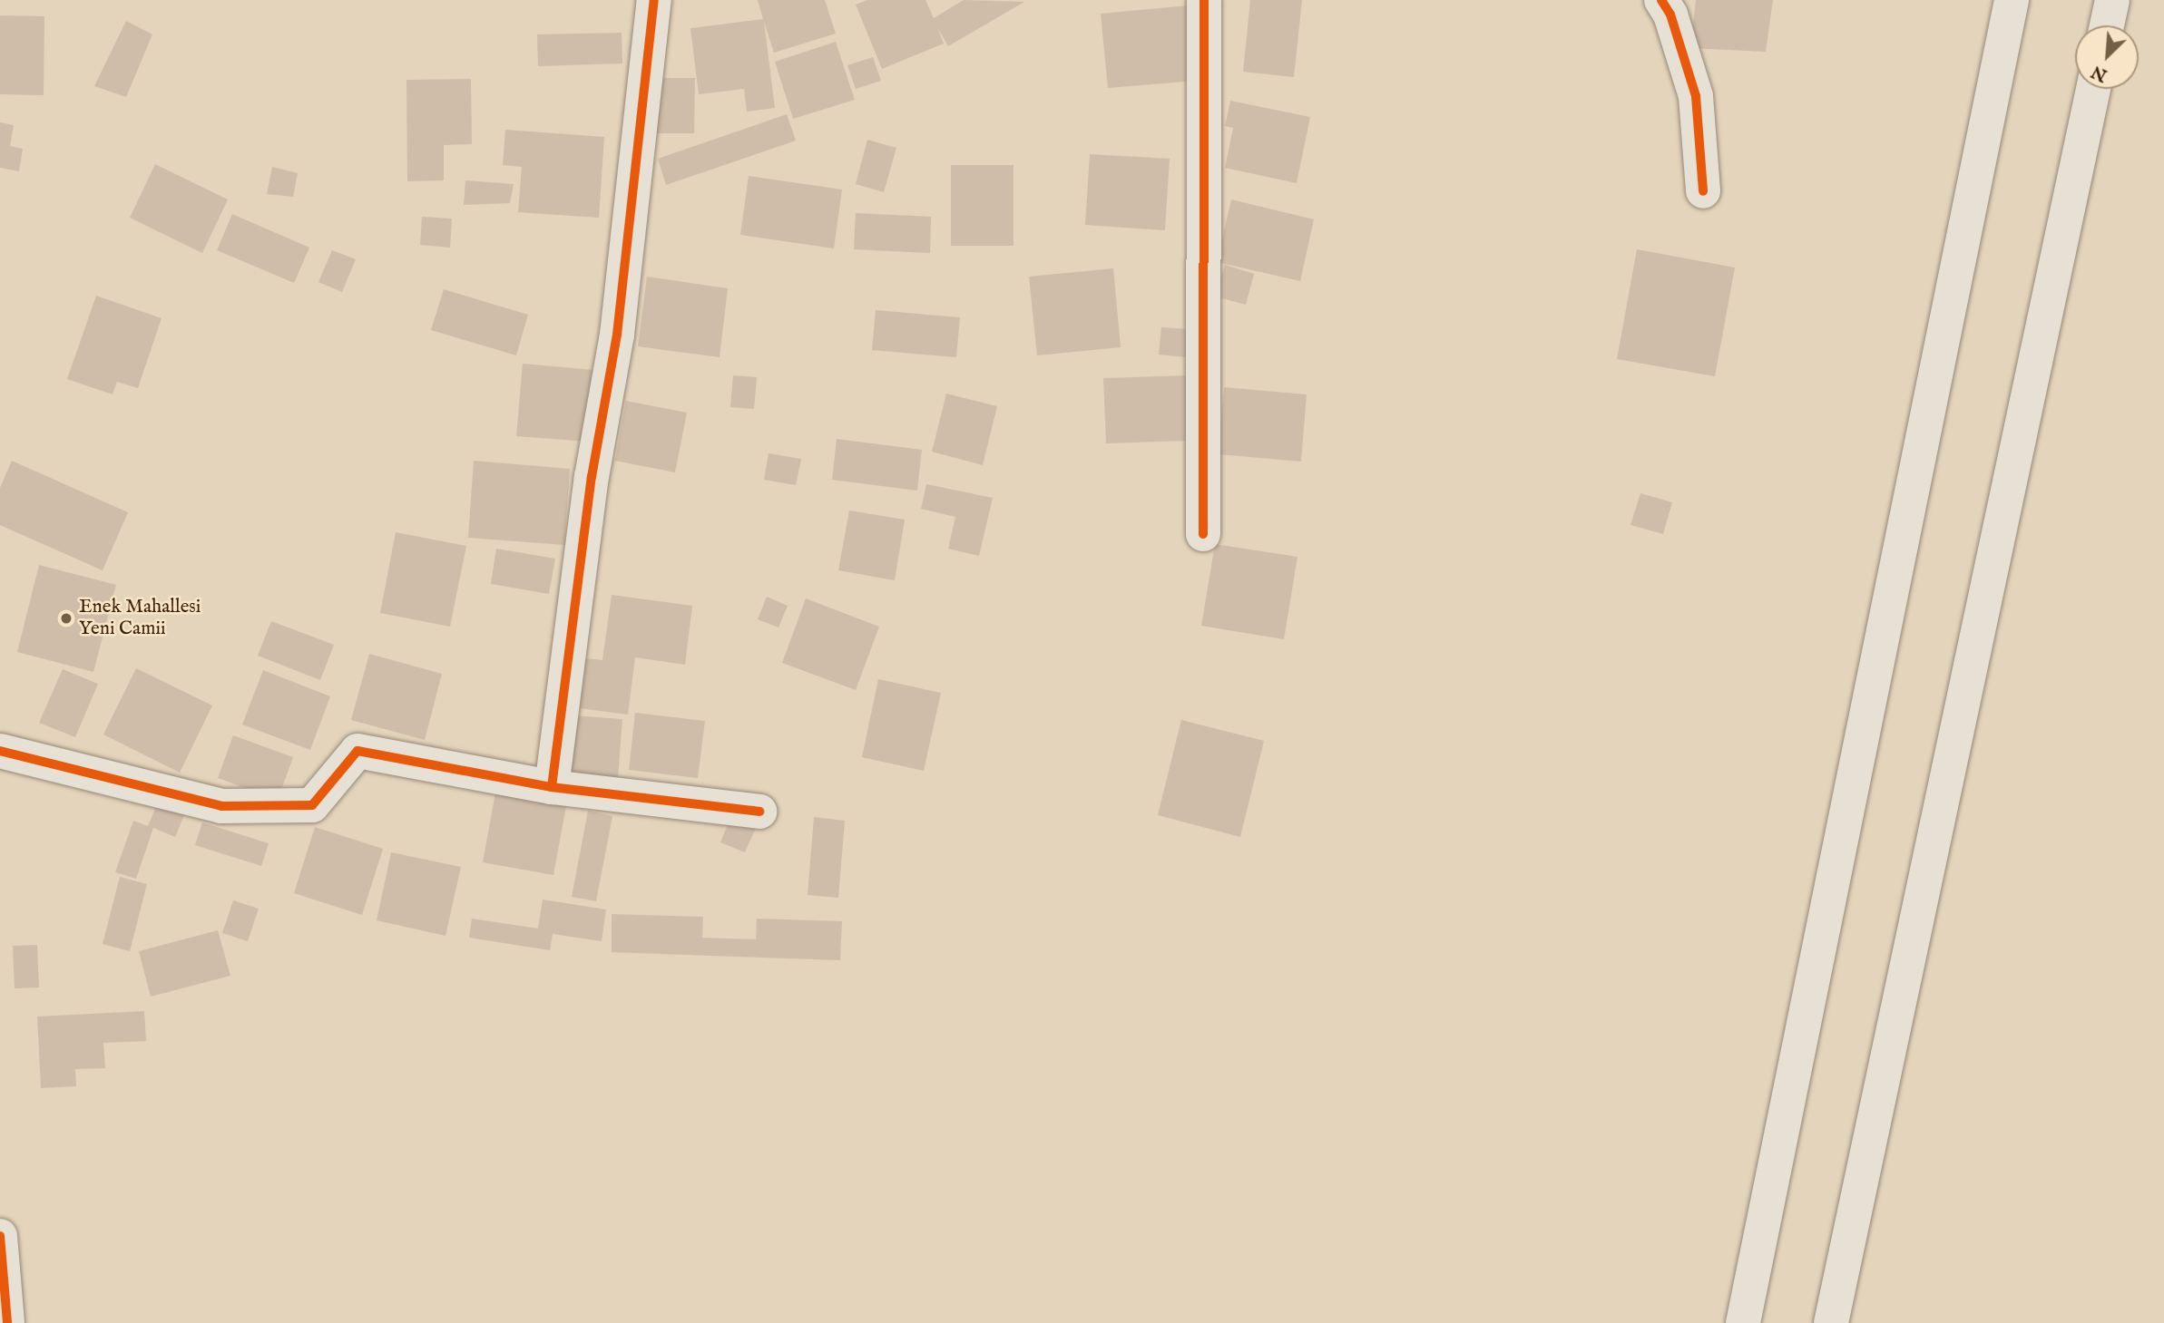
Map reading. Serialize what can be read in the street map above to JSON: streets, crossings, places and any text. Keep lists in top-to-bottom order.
{
  "places": ["Enek Mahallesi Yeni Camii"],
  "north": "bottom left"
}
